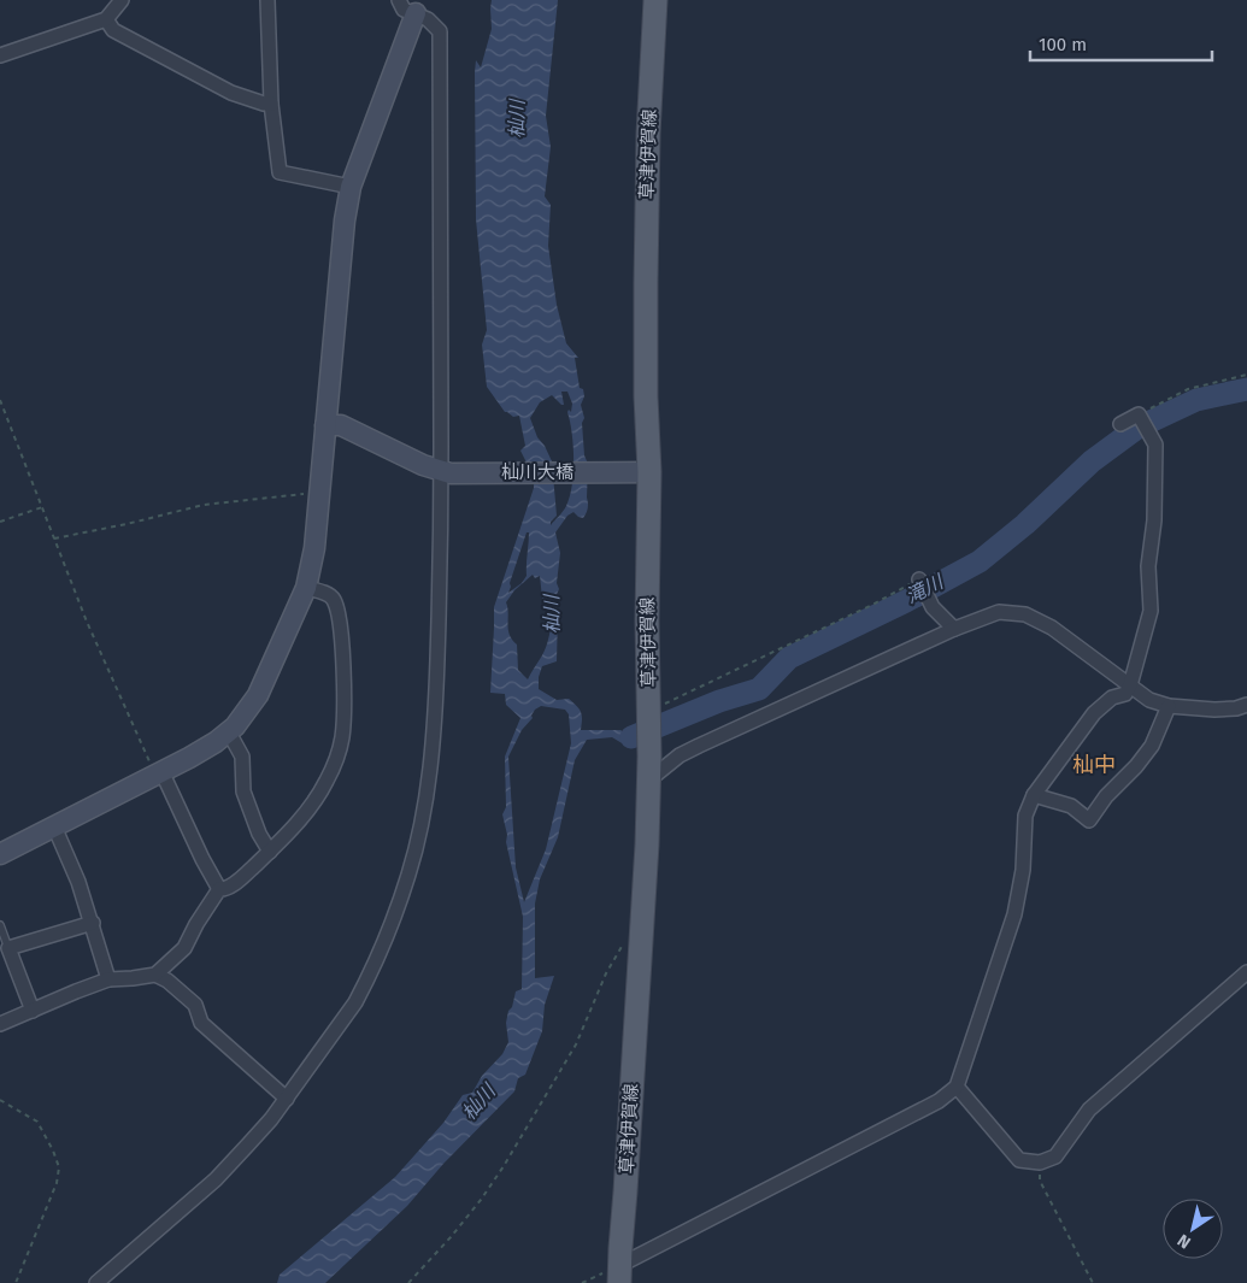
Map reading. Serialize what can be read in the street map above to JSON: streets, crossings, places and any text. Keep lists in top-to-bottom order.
{
  "streets": {
    "main road": ["草津伊賀線"],
    "street": ["杣川大橋"]
  },
  "crossings": [
    ["草津伊賀線", "杣川大橋"]
  ],
  "districts": ["杣中"],
  "water": ["杣川", "滝川"],
  "scale_bar": "100 m",
  "north": "bottom left"
}
